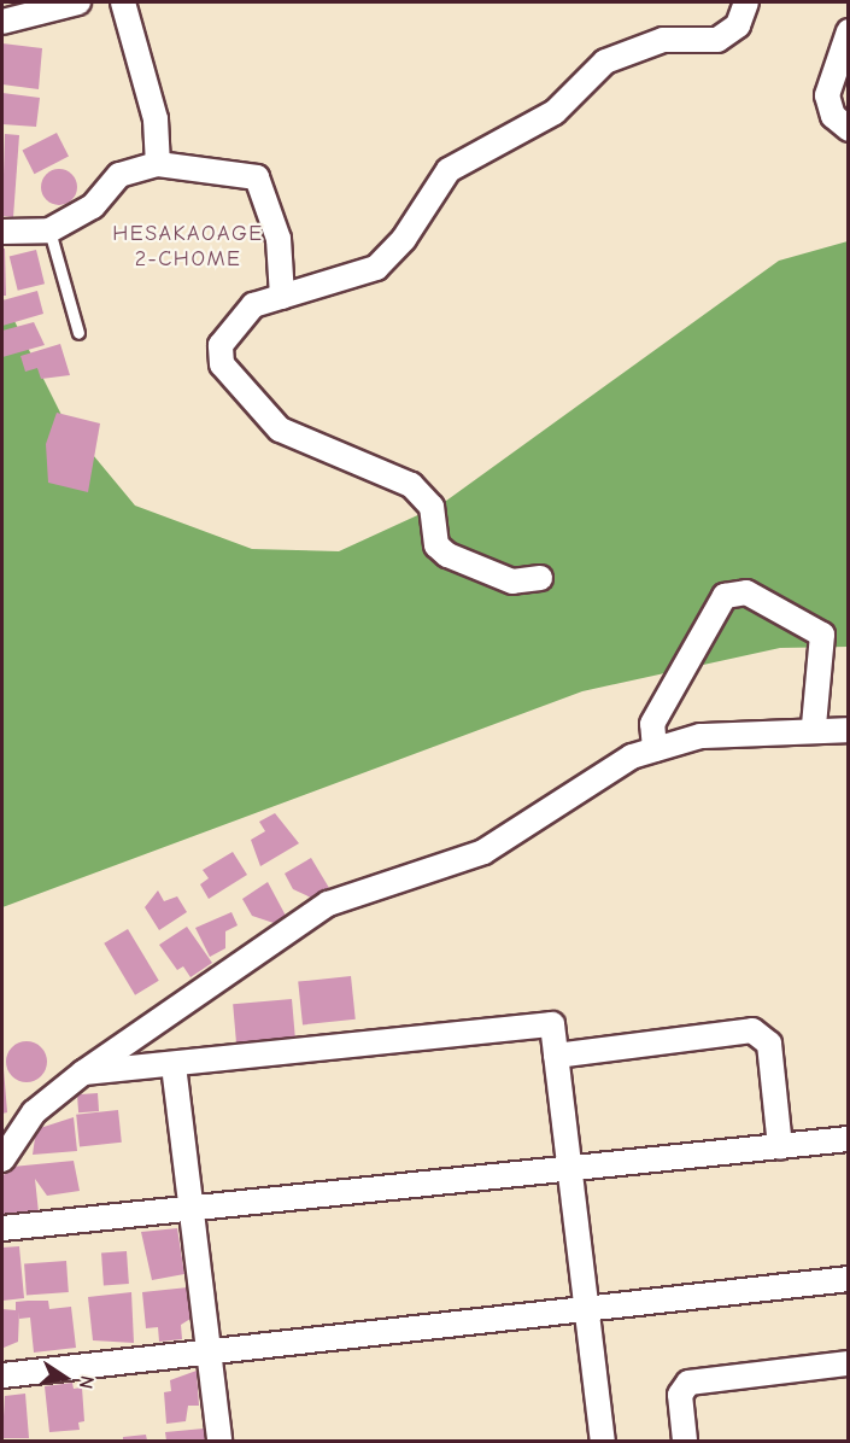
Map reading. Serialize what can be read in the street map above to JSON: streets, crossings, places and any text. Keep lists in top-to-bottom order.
{
  "districts": ["HESAKAOAGE 2-CHOME"],
  "north": "right"
}
